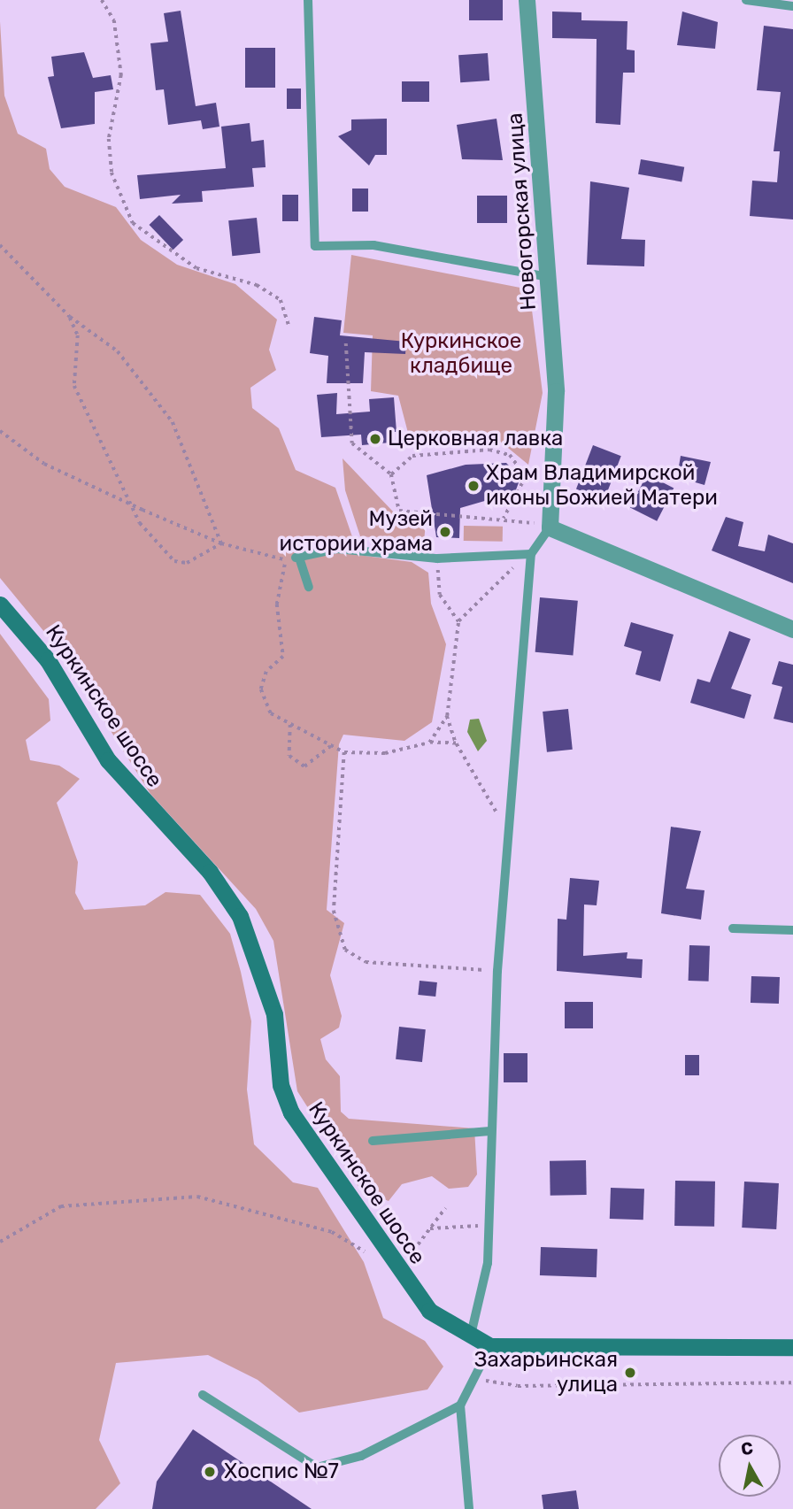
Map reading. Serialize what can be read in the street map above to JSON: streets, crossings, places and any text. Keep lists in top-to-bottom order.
{
  "streets": {
    "main road": ["Куркинское шоссе"],
    "street": ["Новогорская улица"]
  },
  "parks": ["Куркинское кладбище"],
  "places": [
    "Церковная лавка",
    "Храм Владимирской иконы Божией Матери",
    "Музей истории храма",
    "Захарьинская улица",
    "Хоспис №7"
  ],
  "north": "top"
}
